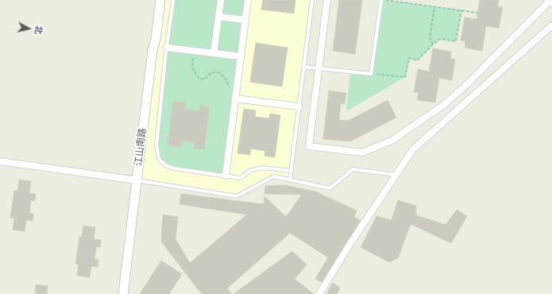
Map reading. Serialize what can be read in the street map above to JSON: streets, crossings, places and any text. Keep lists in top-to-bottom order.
{
  "streets": {
    "street": ["江山南路"]
  },
  "north": "right"
}
